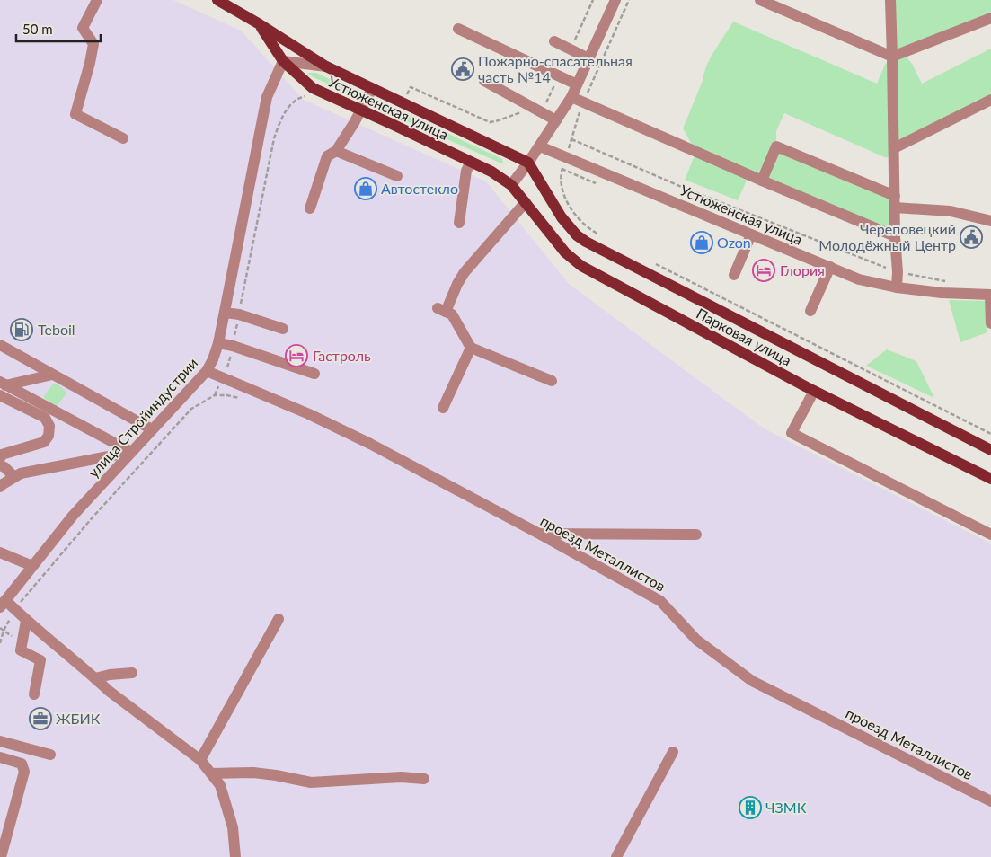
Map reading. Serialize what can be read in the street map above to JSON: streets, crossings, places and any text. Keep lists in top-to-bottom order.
{
  "streets": {
    "main road": ["Устюженская улица", "Парковая улица"],
    "street": ["улица Стройиндустрии", "проезд Металлистов"]
  },
  "crossings": [
    ["Устюженская улица", "Парковая улица"],
    ["Устюженская улица", "улица Стройиндустрии"],
    ["улица Стройиндустрии", "проезд Металлистов"]
  ],
  "places": {
    "public building": ["Пожарно-спасательная часть №14", "Череповецкий Молодёжный Центр"],
    "shop": ["Автостекло", "Ozon"],
    "hotel": ["Глория", "Гастроль"],
    "fuel station": ["Teboil"],
    "office": ["ЖБИК"],
    "building": ["ЧЗМК"]
  },
  "scale_bar": "50 m"
}
